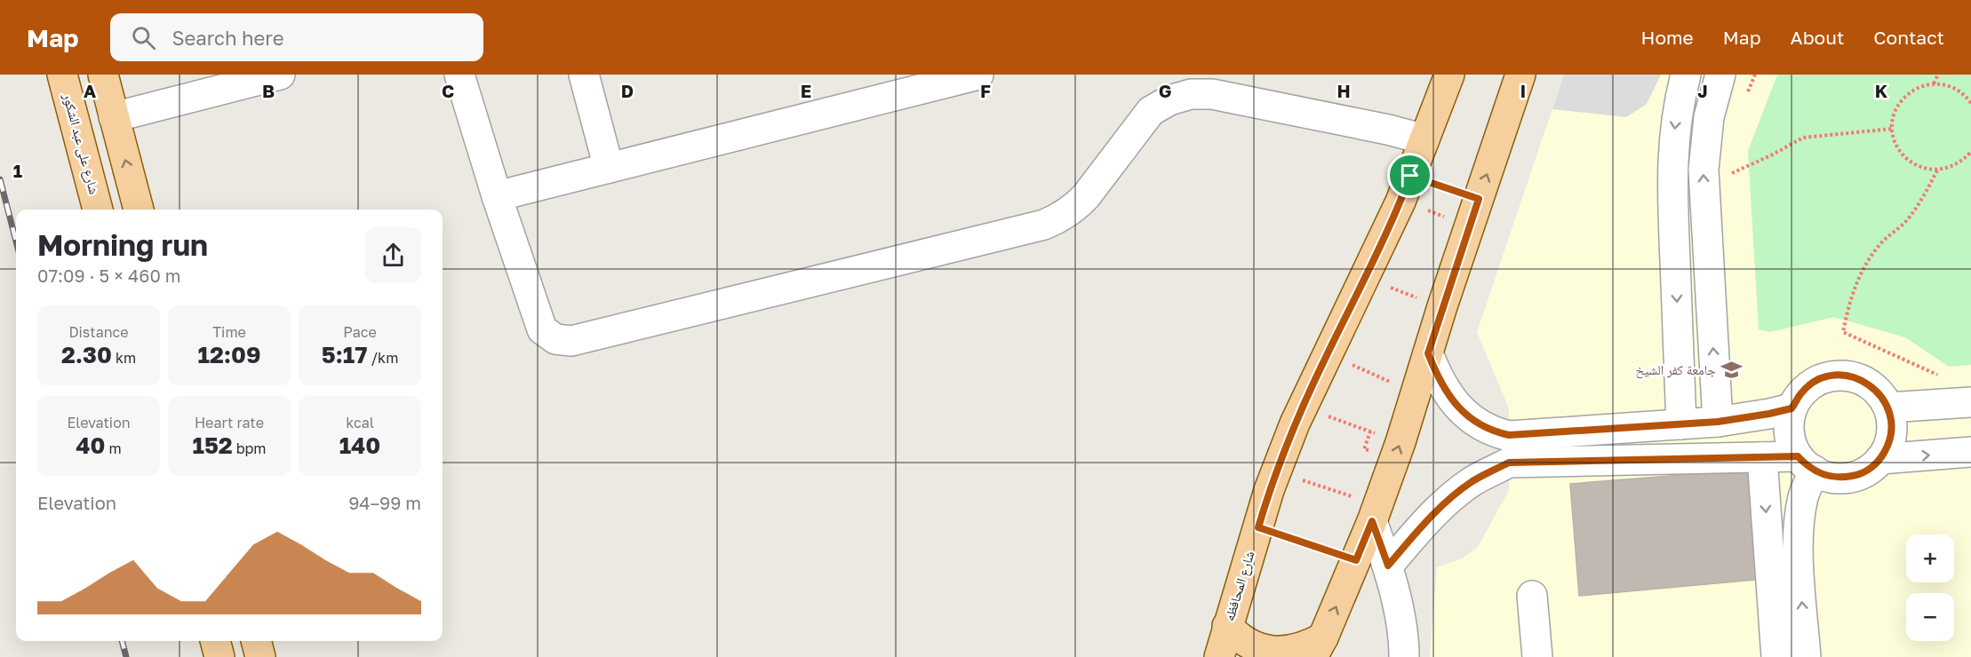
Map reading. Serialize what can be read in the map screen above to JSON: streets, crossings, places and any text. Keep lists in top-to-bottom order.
{
  "streets": {
    "main road": ["شارع على عبد الشكور", "شارع المحافظه"]
  },
  "places": {
    "school or university": ["جامعة كفر الشيخ"]
  },
  "page": {
    "header": "Map",
    "search": "Search here",
    "nav": [
      "Home",
      "Map",
      "About",
      "Contact"
    ],
    "heading": ["Morning run", "07:09 · 5 × 460 m"],
    "stats": [
      ["Distance", "2.30 km"],
      ["Time", "12:09"],
      ["Pace", "5:17 /km"],
      ["Elevation", "40 m"],
      ["Heart rate", "152 bpm"],
      ["kcal", "140"]
    ],
    "chart": ["Elevation", "94–99 m"],
    "map_buttons": ["+", "−"]
  },
  "grid": {
    "columns": [
      "A",
      "B",
      "C",
      "D",
      "E",
      "F",
      "G",
      "H",
      "I",
      "J",
      "K"
    ],
    "rows": ["1"]
  }
}
